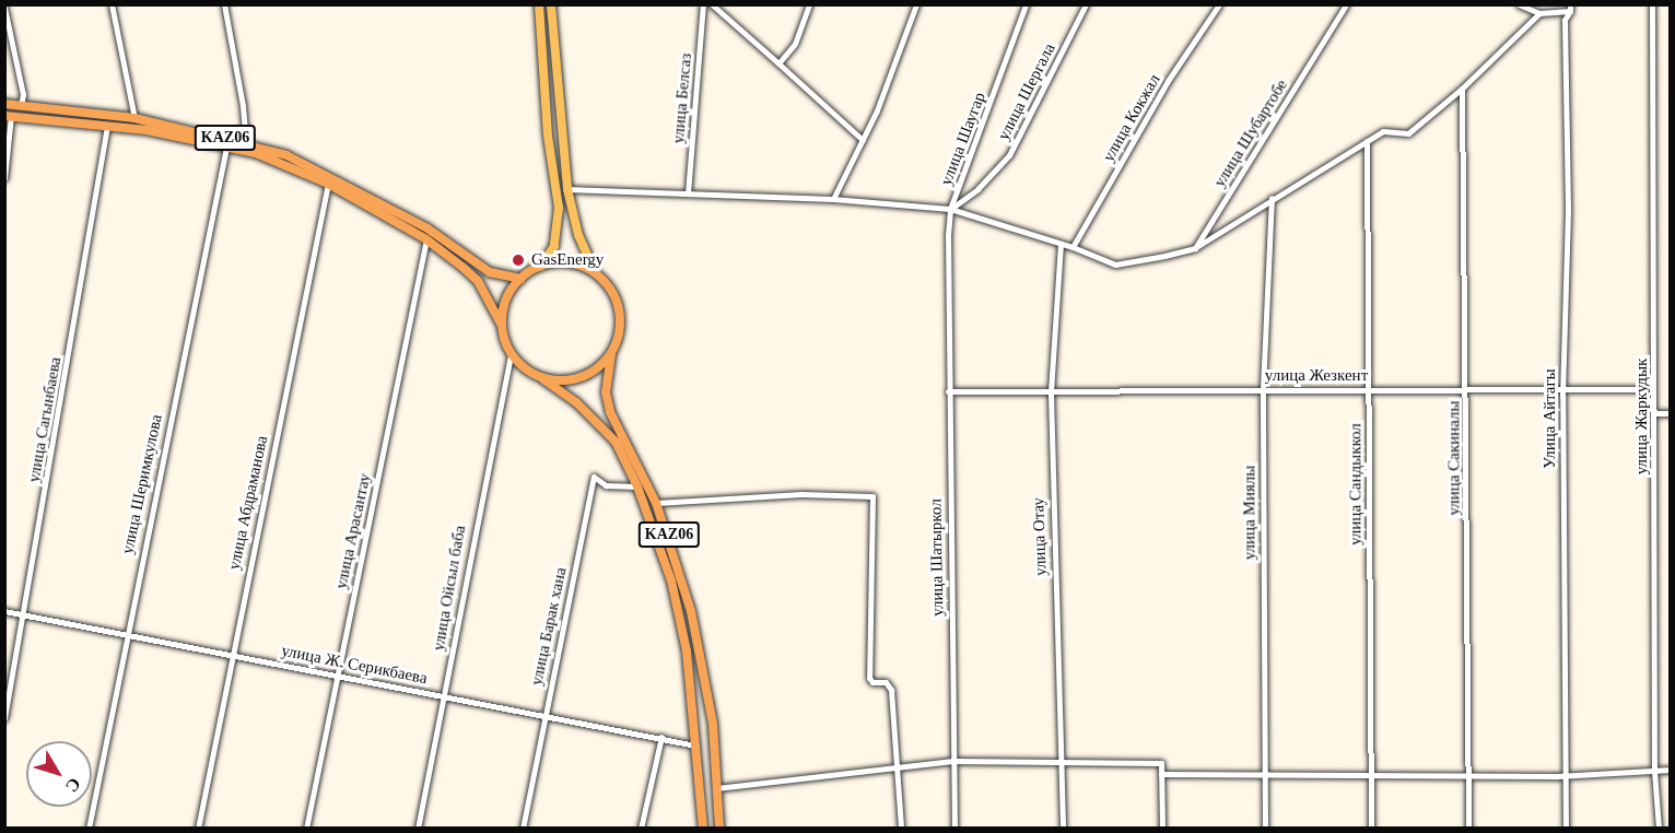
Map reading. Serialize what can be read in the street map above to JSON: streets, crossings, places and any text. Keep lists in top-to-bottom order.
{
  "streets": {
    "highway": ["KАZ06"],
    "street": [
      "улица Шергала",
      "улица Белсаз",
      "улица Кокжал",
      "улица Шубартобе",
      "улица Шаугар",
      "улица Жезкент",
      "улица Жаркудык",
      "Улица Айтагы",
      "улица Сагынбаева",
      "улица Сакиналы",
      "улица Шеримкулова",
      "улица Сандыккол",
      "улица Абдраманова",
      "улица Миялы",
      "улица Арасантау",
      "улица Отау",
      "улица Шатыркол",
      "улица Ойсыл баба",
      "улица Барак хана",
      "улица Ж. Серикбаева"
    ]
  },
  "crossings": [
    ["улица Шергала", "улица Шаугар"],
    ["KАZ06", "улица Сагынбаева"],
    ["KАZ06", "улица Шеримкулова"],
    ["KАZ06", "улица Абдраманова"],
    ["KАZ06", "улица Арасантау"],
    ["KАZ06", "улица Ойсыл баба"],
    ["KАZ06", "улица Барак хана"],
    ["KАZ06", "улица Ж. Серикбаева"],
    ["улица Шаугар", "улица Шатыркол"],
    ["улица Жезкент", "улица Жаркудык"],
    ["улица Жезкент", "Улица Айтагы"],
    ["улица Жезкент", "улица Сакиналы"],
    ["улица Жезкент", "улица Сандыккол"],
    ["улица Жезкент", "улица Миялы"],
    ["улица Жезкент", "улица Отау"],
    ["улица Жезкент", "улица Шатыркол"],
    ["улица Сагынбаева", "улица Ж. Серикбаева"],
    ["улица Шеримкулова", "улица Ж. Серикбаева"],
    ["улица Абдраманова", "улица Ж. Серикбаева"],
    ["улица Арасантау", "улица Ж. Серикбаева"],
    ["улица Ойсыл баба", "улица Ж. Серикбаева"],
    ["улица Барак хана", "улица Ж. Серикбаева"]
  ],
  "places": ["GasEnergy"],
  "north": "bottom right"
}
